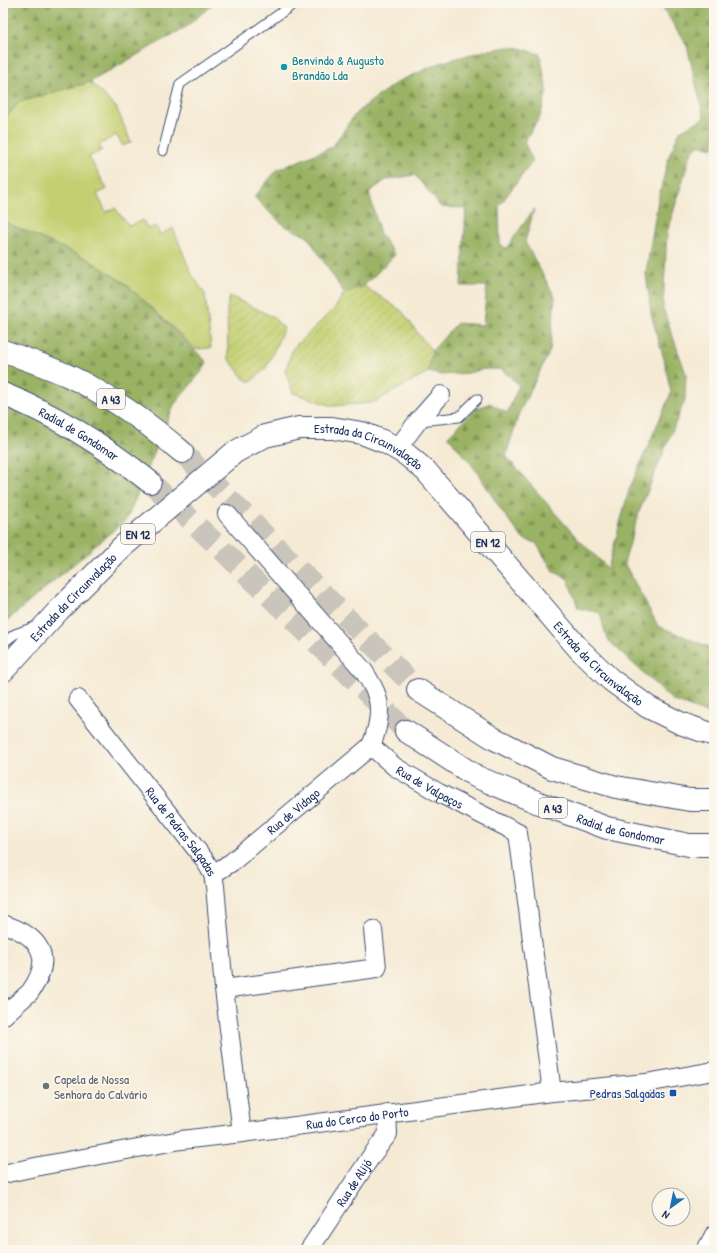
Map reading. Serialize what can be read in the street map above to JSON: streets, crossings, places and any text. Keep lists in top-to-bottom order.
{
  "streets": {
    "main road": [
      "A 43",
      "Radial de Gondomar",
      "Estrada da Circunvalação",
      "EN 12"
    ],
    "street": [
      "Rua de Valpaços",
      "Rua de Vidago",
      "Rua de Pedras Salgadas",
      "Rua do Cerco do Porto",
      "Rua de Alijó"
    ]
  },
  "crossings": [
    ["Rua de Valpaços", "Rua de Vidago"],
    ["Rua de Valpaços", "Rua do Cerco do Porto"],
    ["Rua de Vidago", "Rua de Pedras Salgadas"],
    ["Rua de Pedras Salgadas", "Rua do Cerco do Porto"],
    ["Rua do Cerco do Porto", "Rua de Alijó"]
  ],
  "places": {
    "other": ["Benvindo & Augusto Brandão Lda", "Capela de Nossa Senhora do Calvário"],
    "transit": ["Pedras Salgadas"]
  },
  "north": "bottom left"
}
